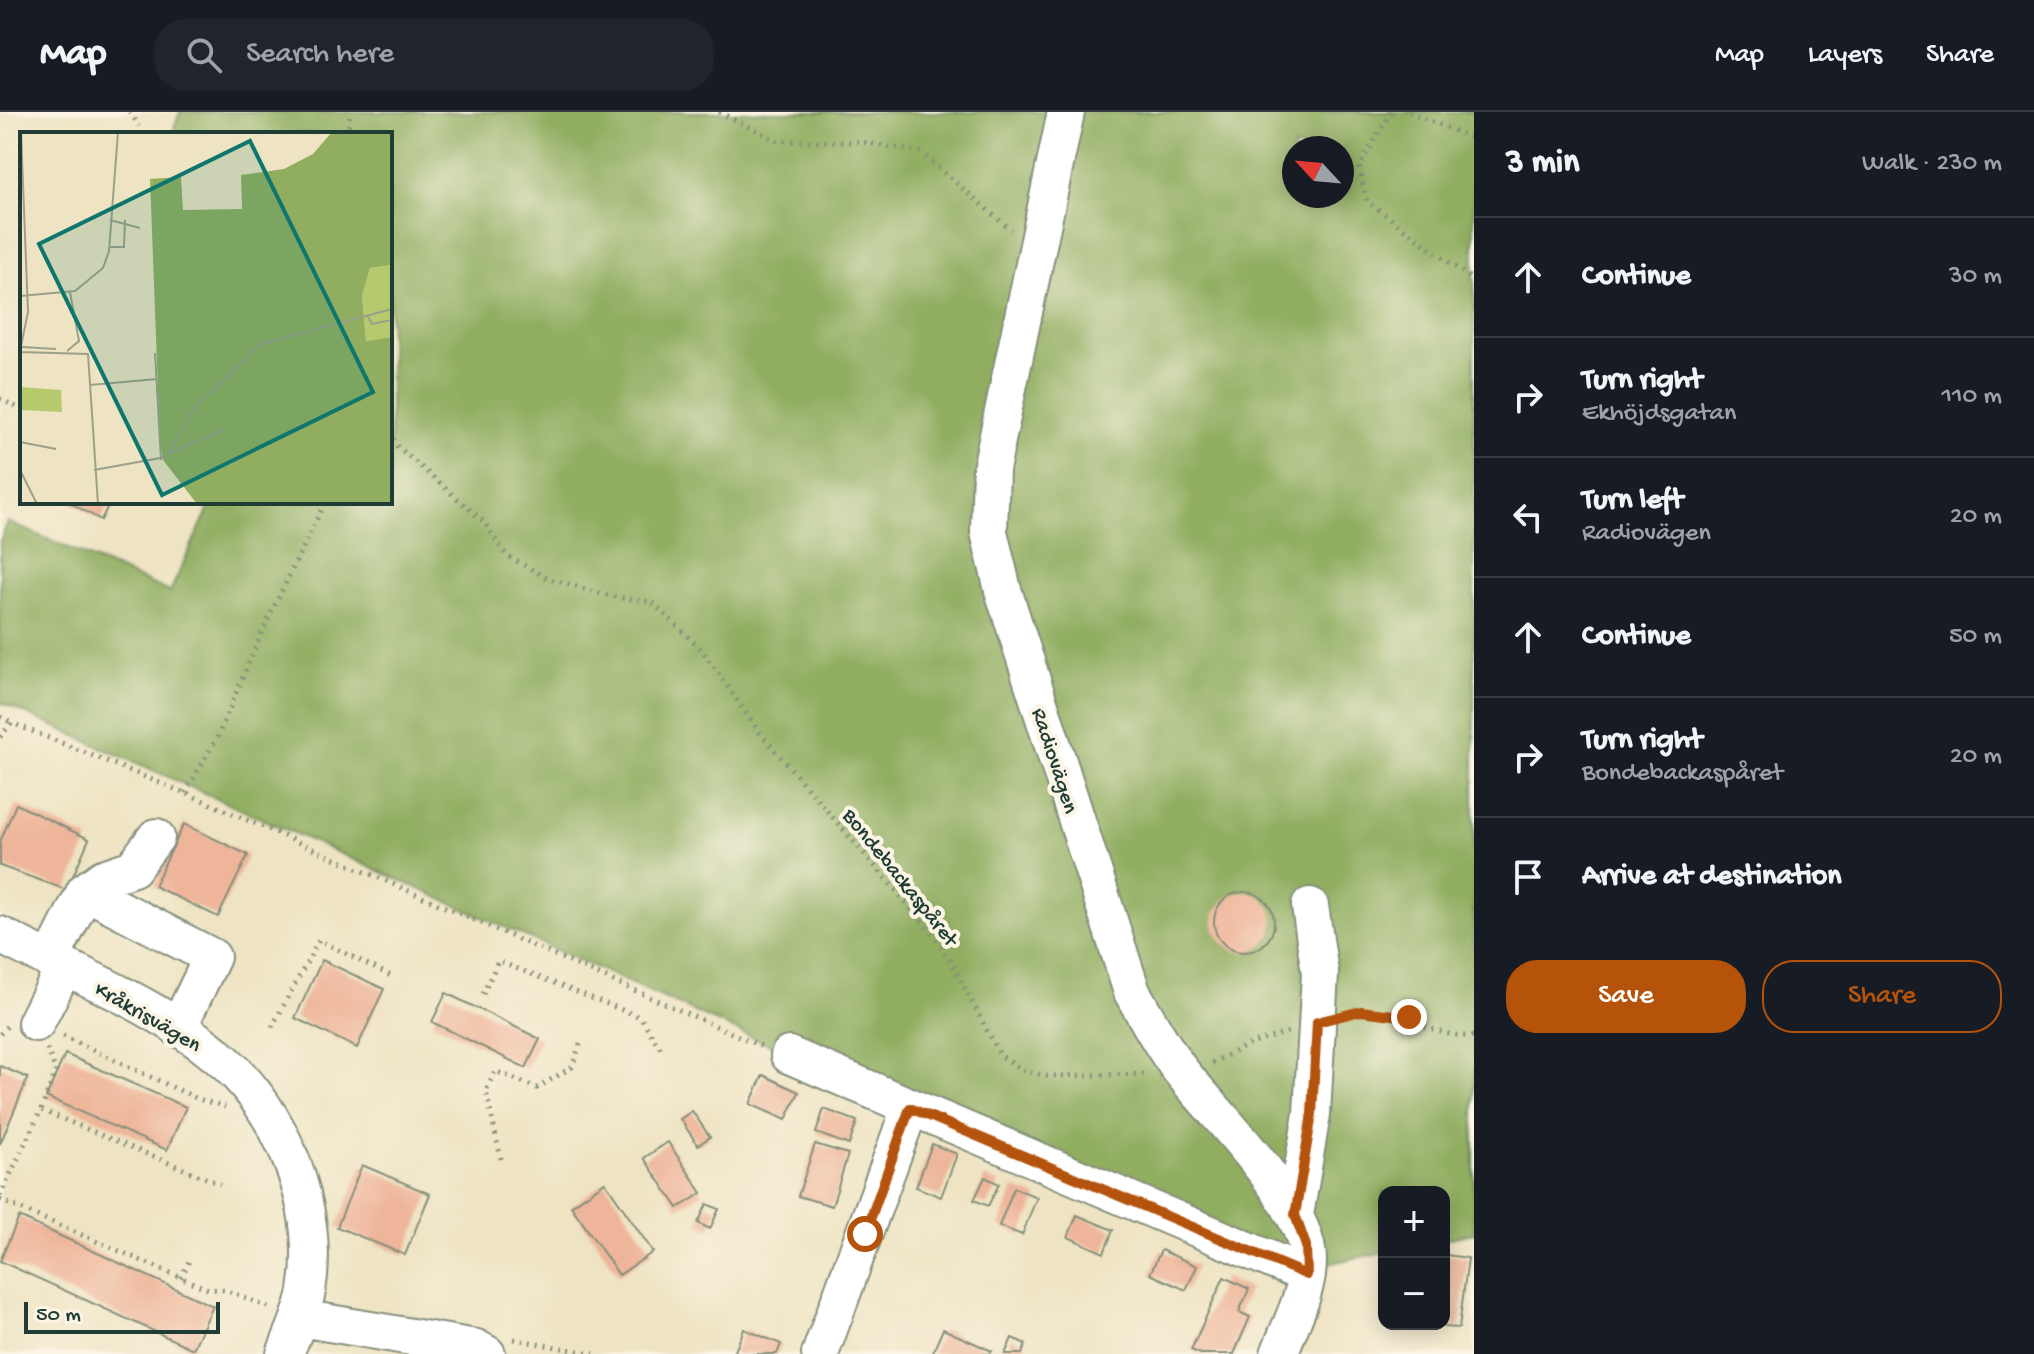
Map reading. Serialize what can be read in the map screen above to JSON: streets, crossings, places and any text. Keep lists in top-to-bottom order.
{
  "streets": {
    "street": ["Radiovägen", "Kråkrisvägen"],
    "path": ["Bondebackaspåret"]
  },
  "crossings": [
    ["Radiovägen", "Bondebackaspåret"]
  ],
  "scale_bar": "50 m",
  "north": "top left",
  "page": {
    "header": "Map",
    "search": "Search here",
    "nav": ["Map", "Layers", "Share"],
    "heading": ["3 min", "Walk · 230 m"],
    "list": [
      ["Continue", "30 m"],
      ["Turn right", "Ekhöjdsgatan", "110 m"],
      ["Turn left", "Radiovägen", "20 m"],
      ["Continue", "50 m"],
      ["Turn right", "Bondebackaspåret", "20 m"],
      "Arrive at destination"
    ],
    "buttons": ["Save", "Share"],
    "map_buttons": ["+", "−"],
    "scale": "50 m"
  }
}
